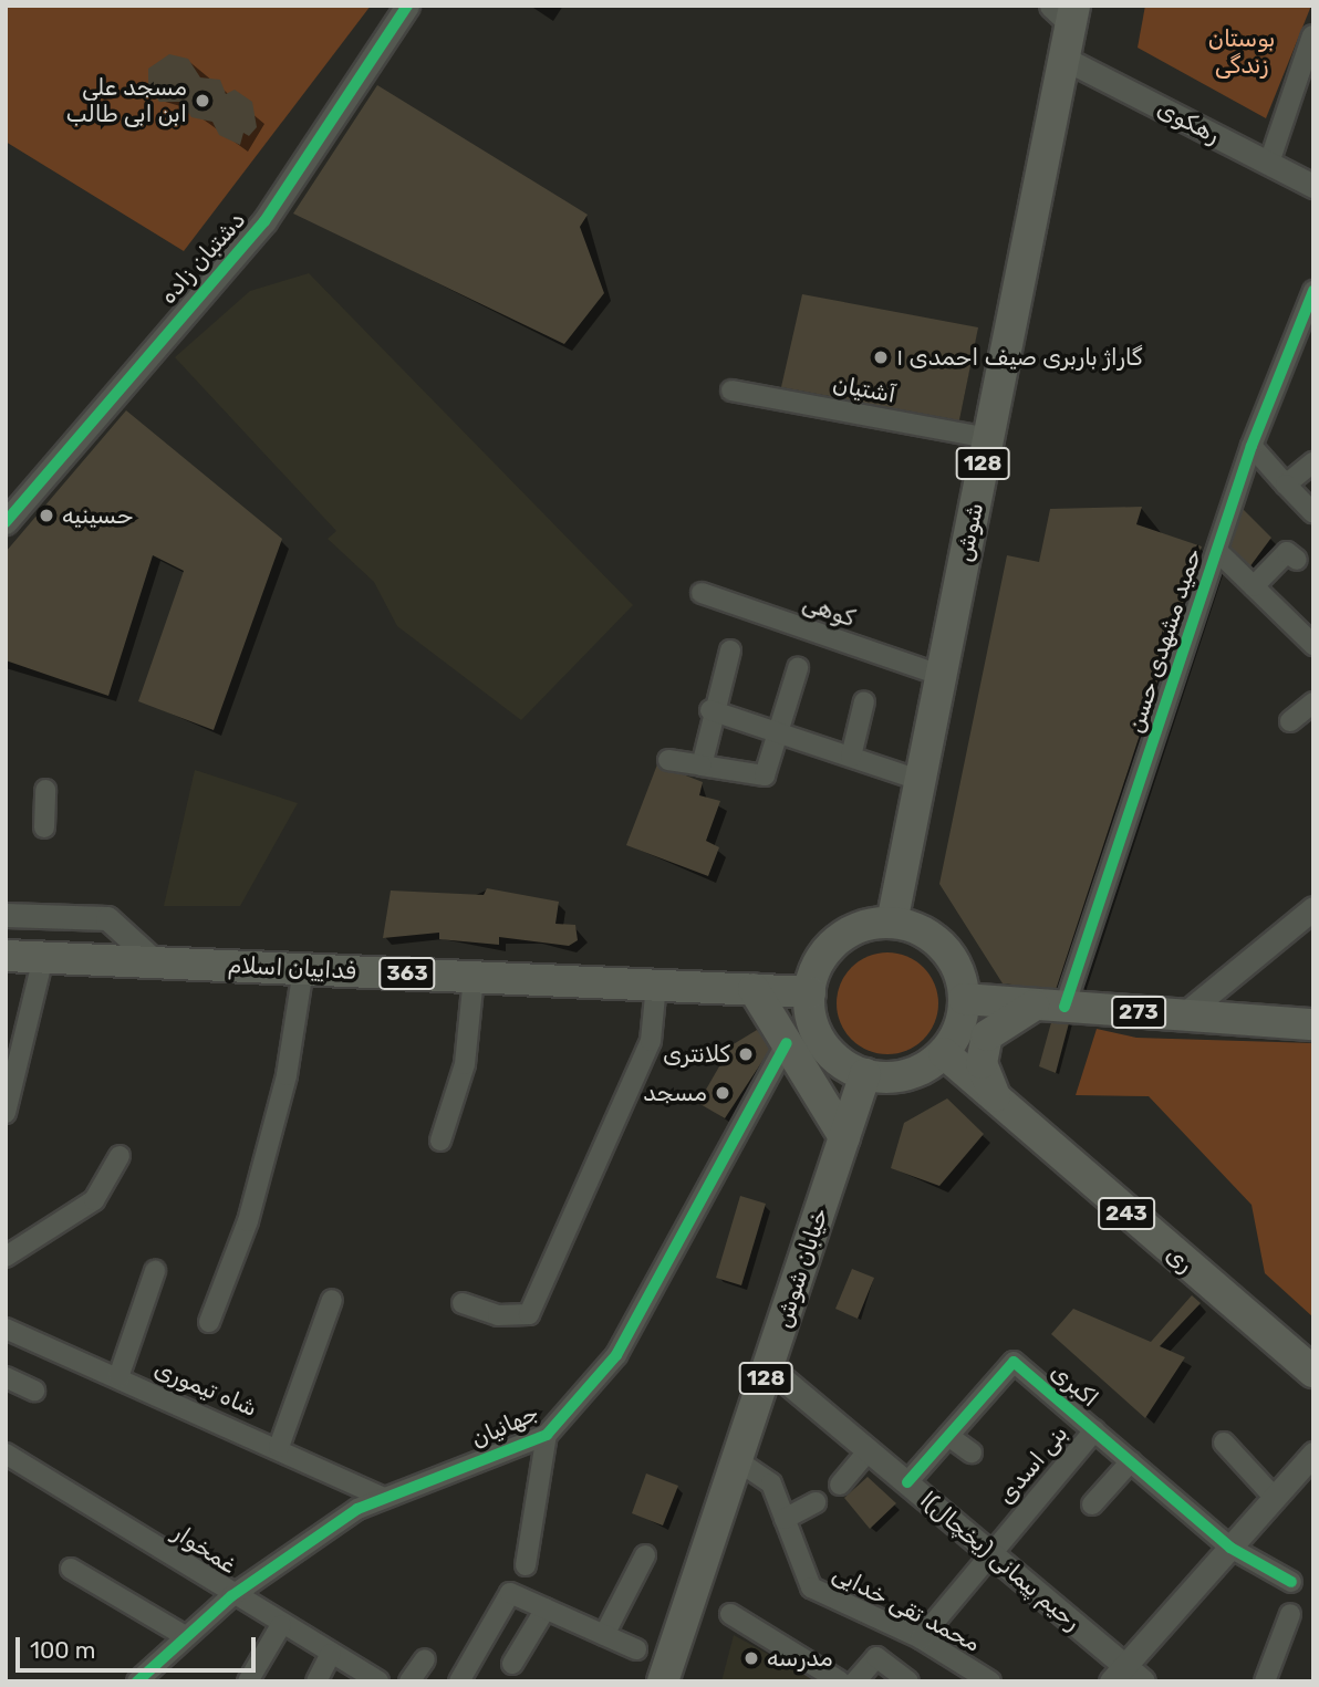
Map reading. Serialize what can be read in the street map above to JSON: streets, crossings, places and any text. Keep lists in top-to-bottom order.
{
  "streets": {
    "main road": [
      "128",
      "شوش",
      "فداییان اسلام",
      "363",
      "273",
      "243",
      "ری",
      "خیابان شوش"
    ],
    "street": [
      "رهکوی",
      "دشتبان زاده",
      "آشتیان",
      "کوهی",
      "حمید مشهدی حسن",
      "اکبری",
      "شاه تیموری",
      "جهانیان",
      "بنی اسدی",
      "غمخوار",
      "رحیم پیمانی (یخچال)ا",
      "محمد تقی خدایی"
    ]
  },
  "crossings": [
    ["رهکوی", "شوش"],
    ["آشتیان", "شوش"],
    ["شوش", "کوهی"],
    ["شوش", "فداییان اسلام"],
    ["شوش", "273"],
    ["شوش", "ری"],
    ["شوش", "خیابان شوش"],
    ["حمید مشهدی حسن", "273"],
    ["فداییان اسلام", "273"],
    ["فداییان اسلام", "ری"],
    ["فداییان اسلام", "خیابان شوش"],
    ["273", "ری"],
    ["273", "خیابان شوش"],
    ["ری", "خیابان شوش"],
    ["خیابان شوش", "رحیم پیمانی (یخچال)ا"],
    ["خیابان شوش", "محمد تقی خدایی"],
    ["اکبری", "بنی اسدی"],
    ["اکبری", "رحیم پیمانی (یخچال)ا"],
    ["شاه تیموری", "جهانیان"],
    ["جهانیان", "غمخوار"],
    ["بنی اسدی", "رحیم پیمانی (یخچال)ا"],
    ["بنی اسدی", "محمد تقی خدایی"]
  ],
  "parks": ["بوستان زندگی"],
  "places": [
    "مسجد علی ابن ابی طالب",
    "گاراژ باربری صیف احمدی ۱",
    "حسینیه",
    "کلانتری",
    "مسجد",
    "مدرسه"
  ],
  "scale_bar": "100 m"
}
